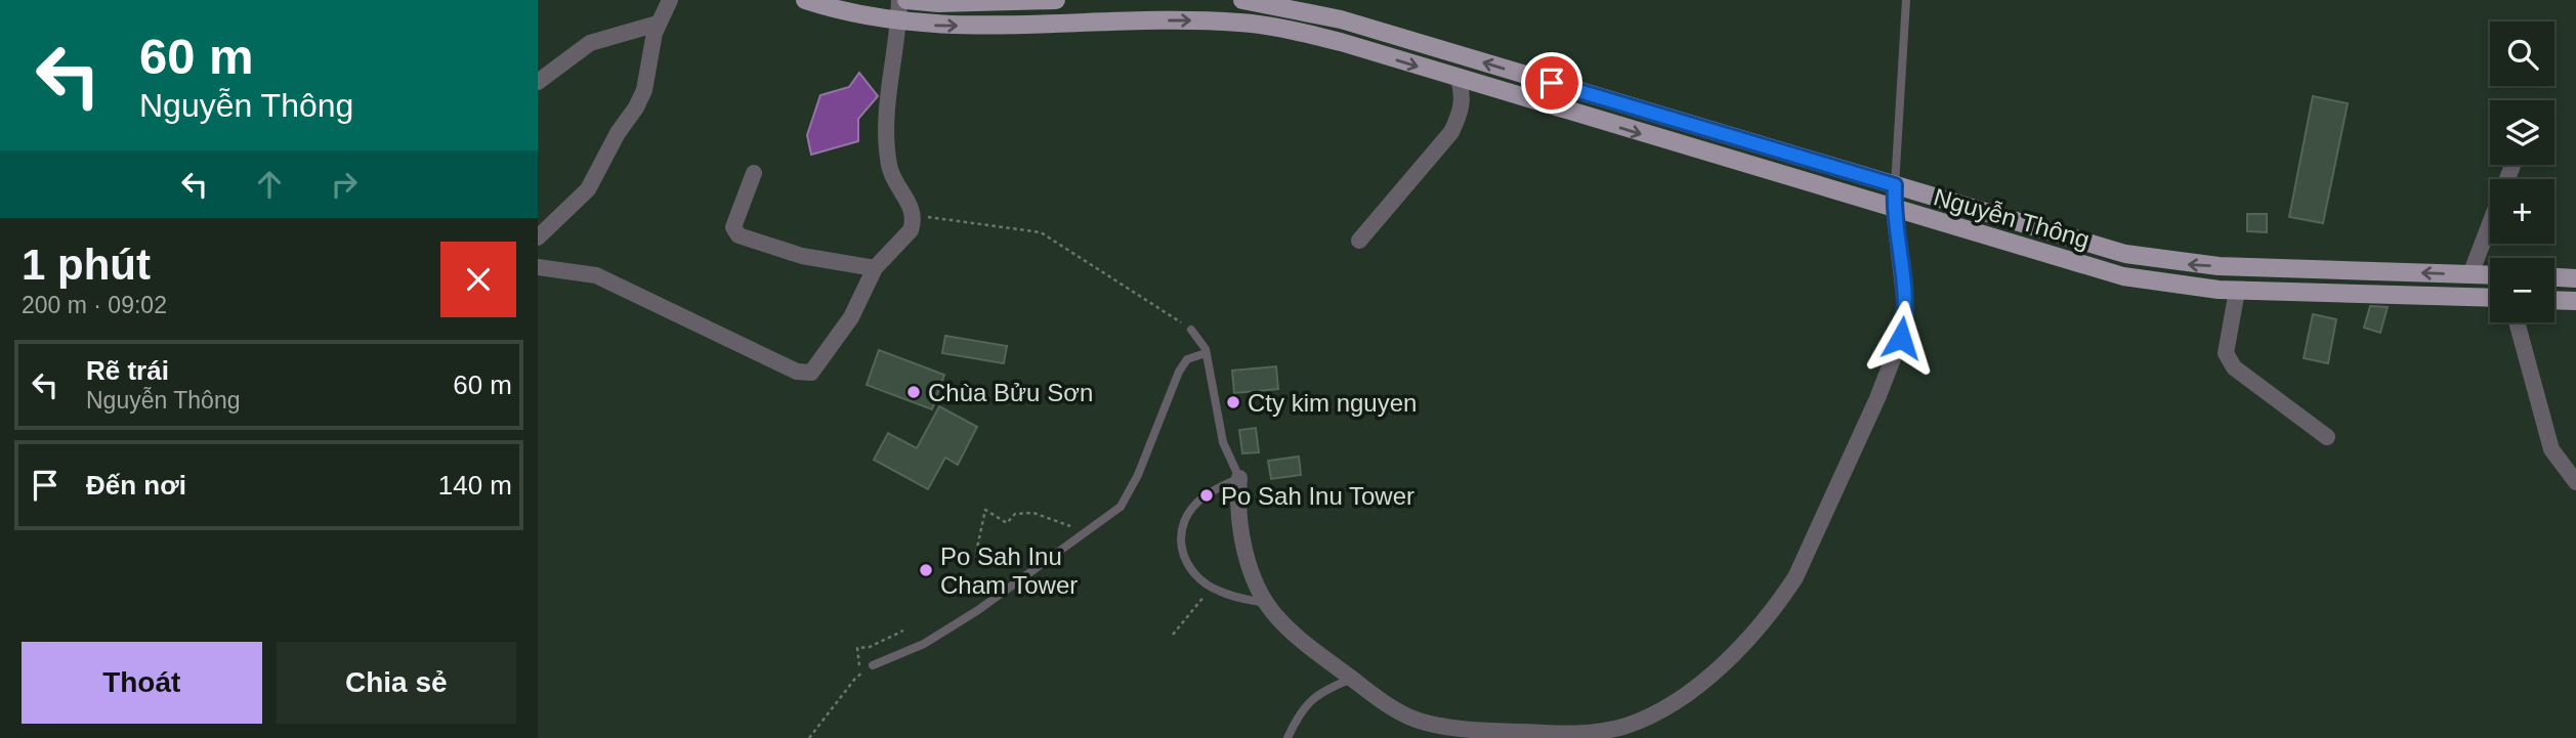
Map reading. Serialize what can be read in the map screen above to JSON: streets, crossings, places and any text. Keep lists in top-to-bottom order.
{
  "streets": {
    "main road": ["Nguyễn Thông"]
  },
  "places": [
    "Chùa Bửu Sơn",
    "Cty kim nguyen",
    "Po Sah Inu Tower",
    "Po Sah Inu Cham Tower"
  ],
  "page": {
    "turn": ["60 m", "Nguyễn Thông"],
    "map_buttons": ["+", "−"],
    "heading": ["1 phút", "200 m · 09:02"],
    "list": [
      {
        "name": "Rẽ trái",
        "note": "Nguyễn Thông",
        "value": "60 m"
      },
      {
        "name": "Đến nơi",
        "value": "140 m"
      }
    ],
    "buttons": ["Thoát", "Chia sẻ"]
  }
}
